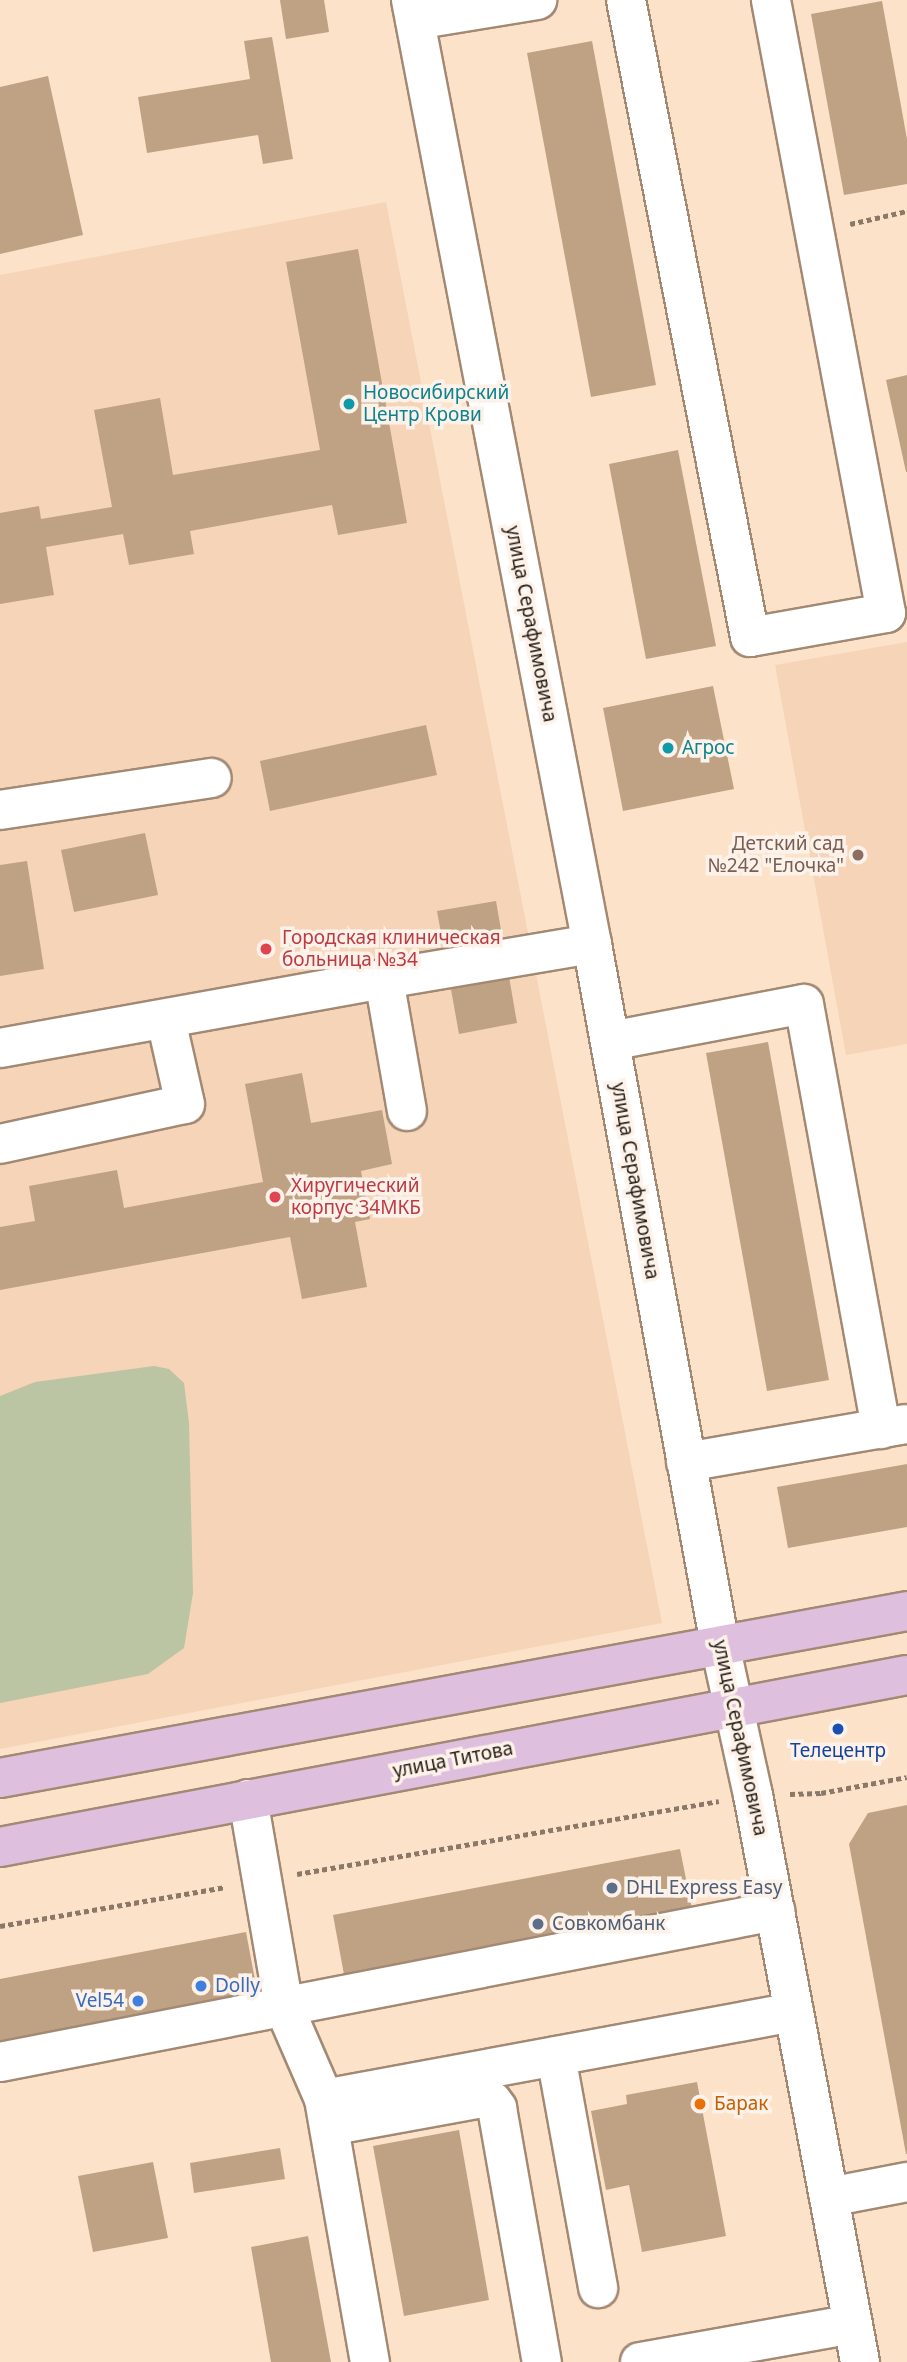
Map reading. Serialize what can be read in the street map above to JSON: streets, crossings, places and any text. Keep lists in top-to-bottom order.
{
  "streets": {
    "main road": ["улица Титова"],
    "street": ["улица Серафимовича"]
  },
  "crossings": [
    ["улица Серафимовича", "улица Титова"]
  ],
  "places": [
    "Новосибирский Центр Крови",
    "Агрос",
    "Детский сад №242 \"Елочка\"",
    "Городская клиническая больница №34",
    "Хиругический корпус 34МКБ",
    "Телецентр",
    "DHL Express Easy",
    "Совкомбанк",
    "Dolly",
    "Vel54",
    "Барак"
  ]
}
